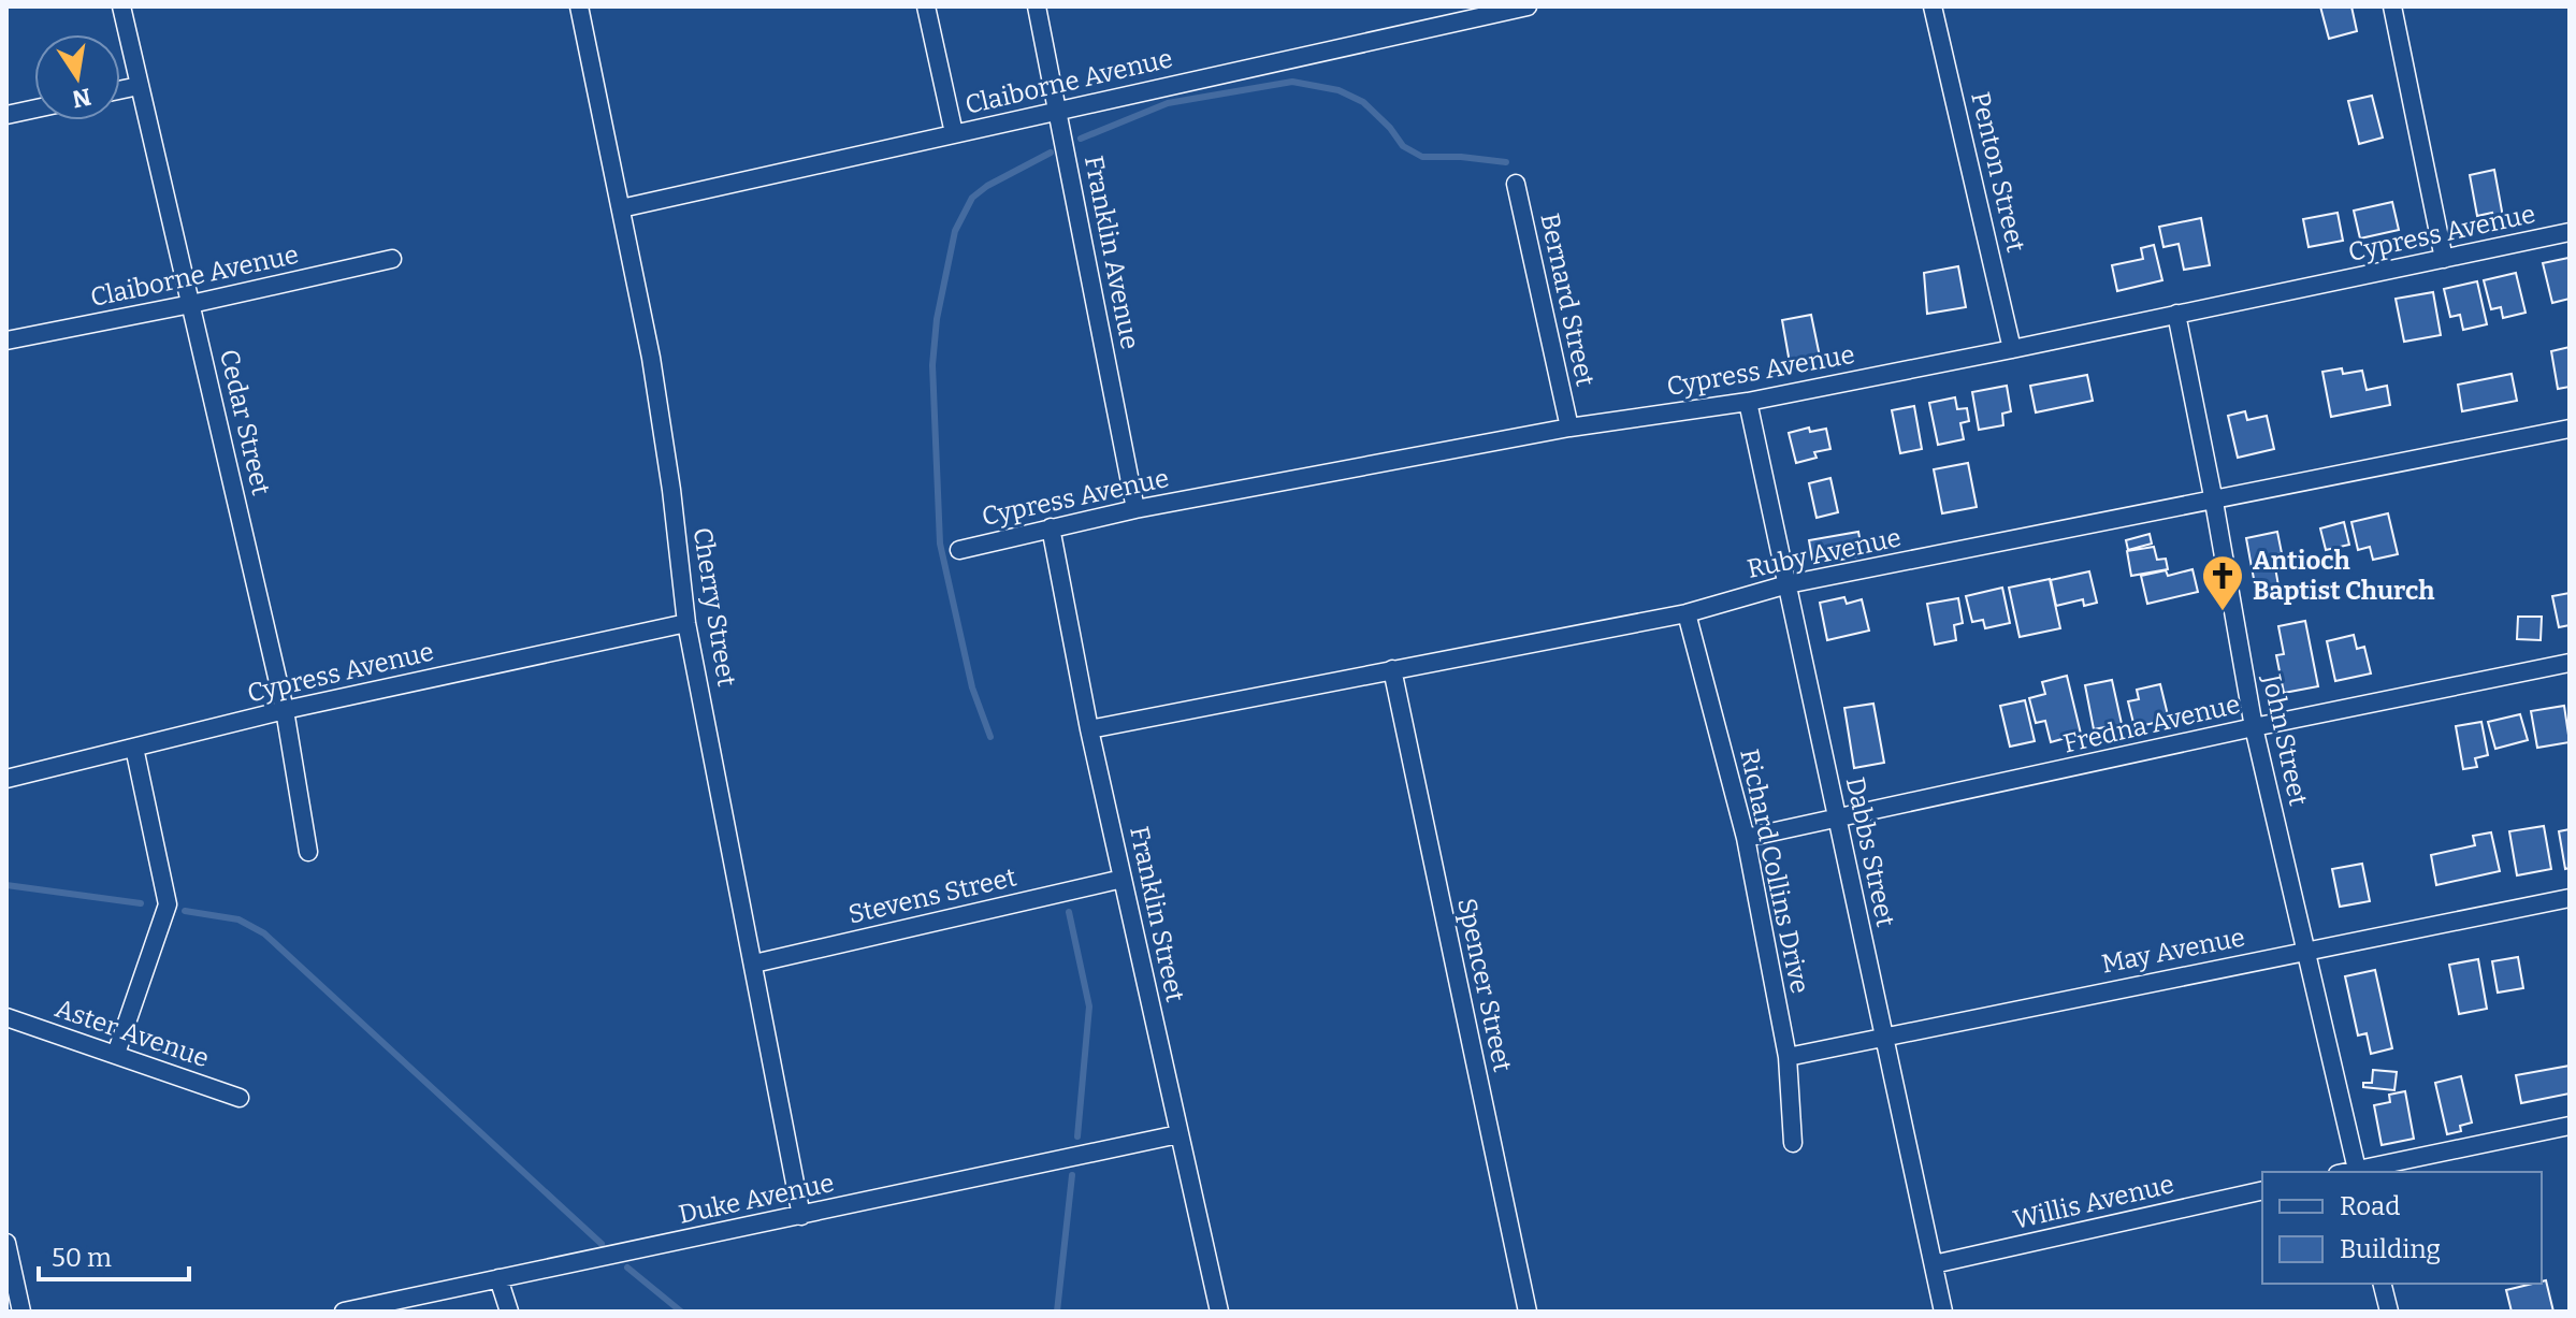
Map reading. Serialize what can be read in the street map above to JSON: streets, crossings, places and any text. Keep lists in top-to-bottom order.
{
  "streets": {
    "street": [
      "Claiborne Avenue",
      "Penton Street",
      "Cypress Avenue",
      "Franklin Avenue",
      "Bernard Street",
      "Cedar Street",
      "Ruby Avenue",
      "Cherry Street",
      "Fredna Avenue",
      "John Street",
      "Dabbs Street",
      "Richard Collins Drive",
      "Stevens Street",
      "Franklin Street",
      "May Avenue",
      "Spencer Street",
      "Aster Avenue",
      "Duke Avenue",
      "Willis Avenue"
    ]
  },
  "crossings": [
    ["Claiborne Avenue", "Franklin Avenue"],
    ["Claiborne Avenue", "Cedar Street"],
    ["Claiborne Avenue", "Cherry Street"],
    ["Penton Street", "Cypress Avenue"],
    ["Cypress Avenue", "Franklin Avenue"],
    ["Cypress Avenue", "Bernard Street"],
    ["Cypress Avenue", "Cedar Street"],
    ["Cypress Avenue", "Cherry Street"],
    ["Cypress Avenue", "John Street"],
    ["Cypress Avenue", "Dabbs Street"],
    ["Cypress Avenue", "Franklin Street"],
    ["Ruby Avenue", "John Street"],
    ["Ruby Avenue", "Dabbs Street"],
    ["Ruby Avenue", "Richard Collins Drive"],
    ["Ruby Avenue", "Franklin Street"],
    ["Ruby Avenue", "Spencer Street"],
    ["Cherry Street", "Stevens Street"],
    ["Cherry Street", "Duke Avenue"],
    ["Fredna Avenue", "John Street"],
    ["Fredna Avenue", "Dabbs Street"],
    ["Fredna Avenue", "Richard Collins Drive"],
    ["John Street", "May Avenue"],
    ["Dabbs Street", "May Avenue"],
    ["Dabbs Street", "Willis Avenue"],
    ["Richard Collins Drive", "May Avenue"],
    ["Stevens Street", "Franklin Street"],
    ["Franklin Street", "Duke Avenue"]
  ],
  "places": {
    "church": ["Antioch Baptist Church"]
  },
  "legend": ["Road", "Building"],
  "scale_bar": "50 m",
  "north": "bottom"
}
